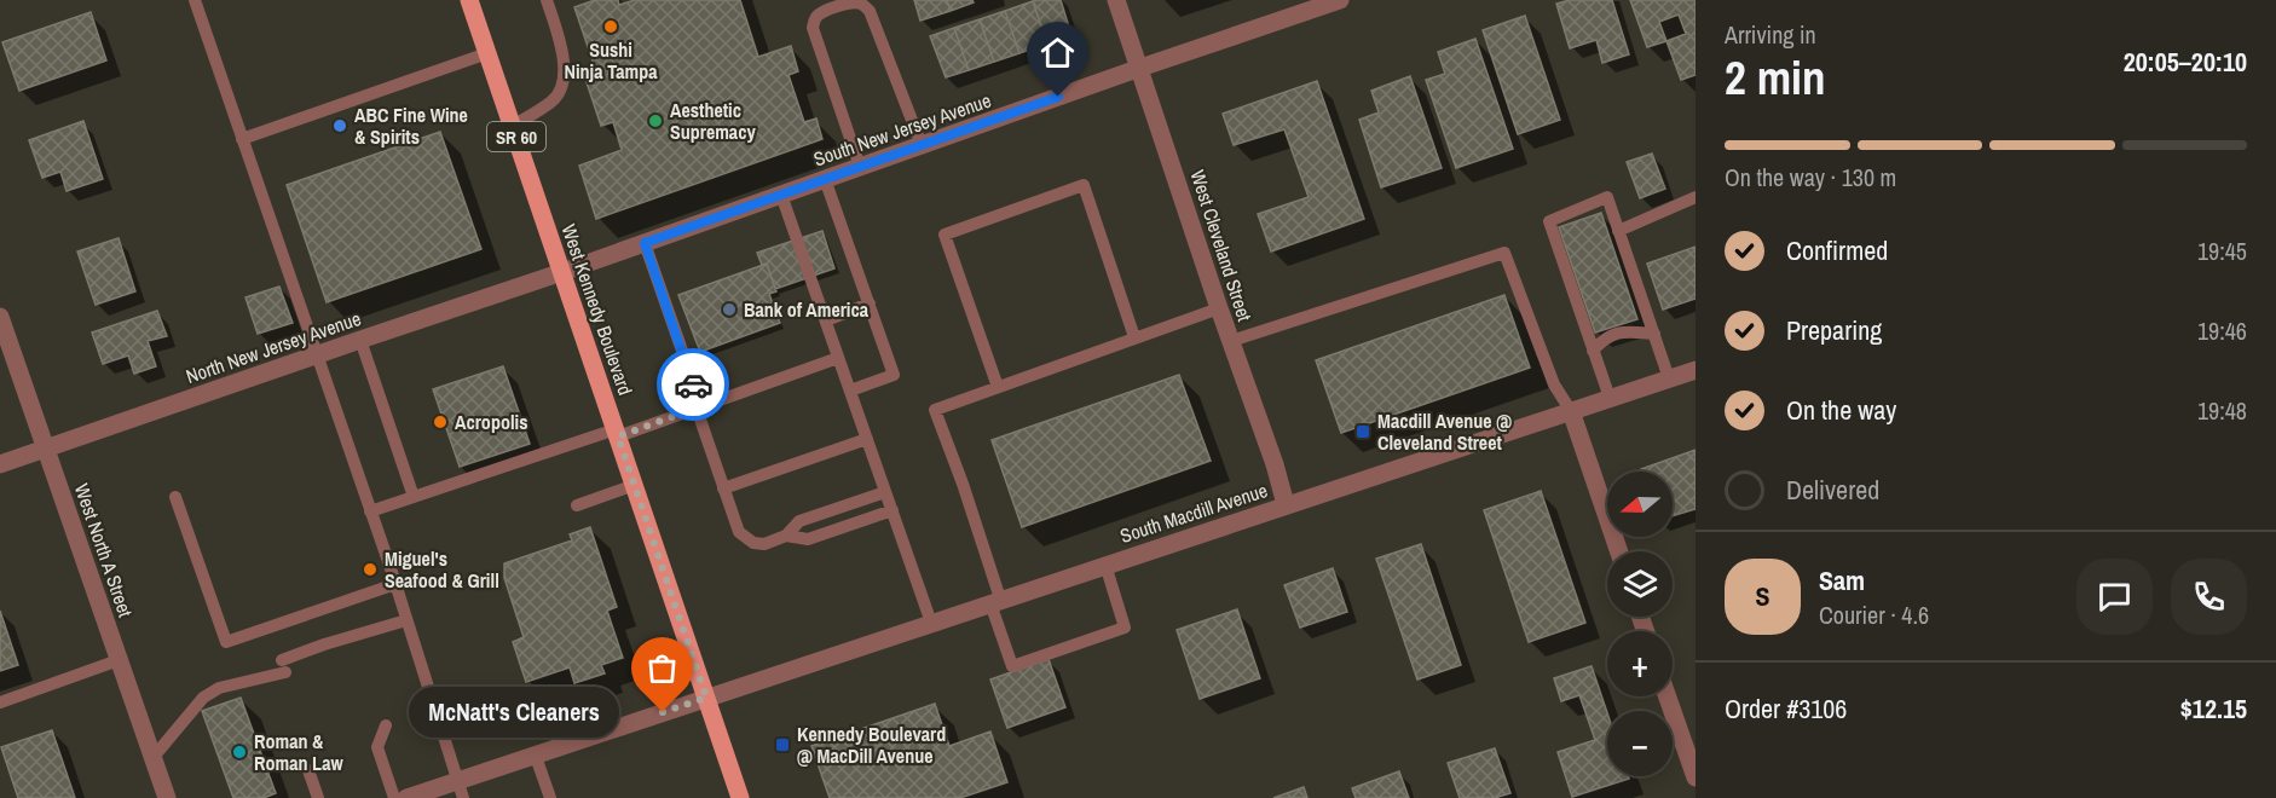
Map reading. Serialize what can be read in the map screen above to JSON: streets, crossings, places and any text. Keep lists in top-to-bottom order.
{
  "streets": {
    "main road": ["SR 60", "West Kennedy Boulevard"],
    "street": [
      "South New Jersey Avenue",
      "West Cleveland Street",
      "North New Jersey Avenue",
      "South Macdill Avenue",
      "West North A Street"
    ]
  },
  "crossings": [
    ["South New Jersey Avenue", "West Cleveland Street"],
    ["South New Jersey Avenue", "West Kennedy Boulevard"],
    ["South New Jersey Avenue", "North New Jersey Avenue"],
    ["West Cleveland Street", "South Macdill Avenue"],
    ["West Kennedy Boulevard", "North New Jersey Avenue"],
    ["West Kennedy Boulevard", "South Macdill Avenue"],
    ["North New Jersey Avenue", "West North A Street"]
  ],
  "places": {
    "other": [
      "Sushi Ninja Tampa",
      "Aesthetic Supremacy",
      "ABC Fine Wine & Spirits",
      "Bank of America",
      "Acropolis",
      "Miguel's Seafood & Grill",
      "McNatt's Cleaners",
      "Roman & Roman Law"
    ],
    "transit": ["Macdill Avenue @ Cleveland Street", "Kennedy Boulevard @ MacDill Avenue"]
  },
  "north": "left",
  "page": {
    "heading": ["2 min", "Arriving in", "20:05–20:10"],
    "panel": [
      "Sam",
      "Courier · 4.6",
      "Order #3106",
      "$12.15"
    ],
    "bar": "On the way · 130 m",
    "list": [
      ["Confirmed", "19:45"],
      ["Preparing", "19:46"],
      ["On the way", "19:48"],
      "Delivered"
    ],
    "map_buttons": ["+", "−"],
    "round": "S",
    "bubble": "McNatt's Cleaners"
  }
}
